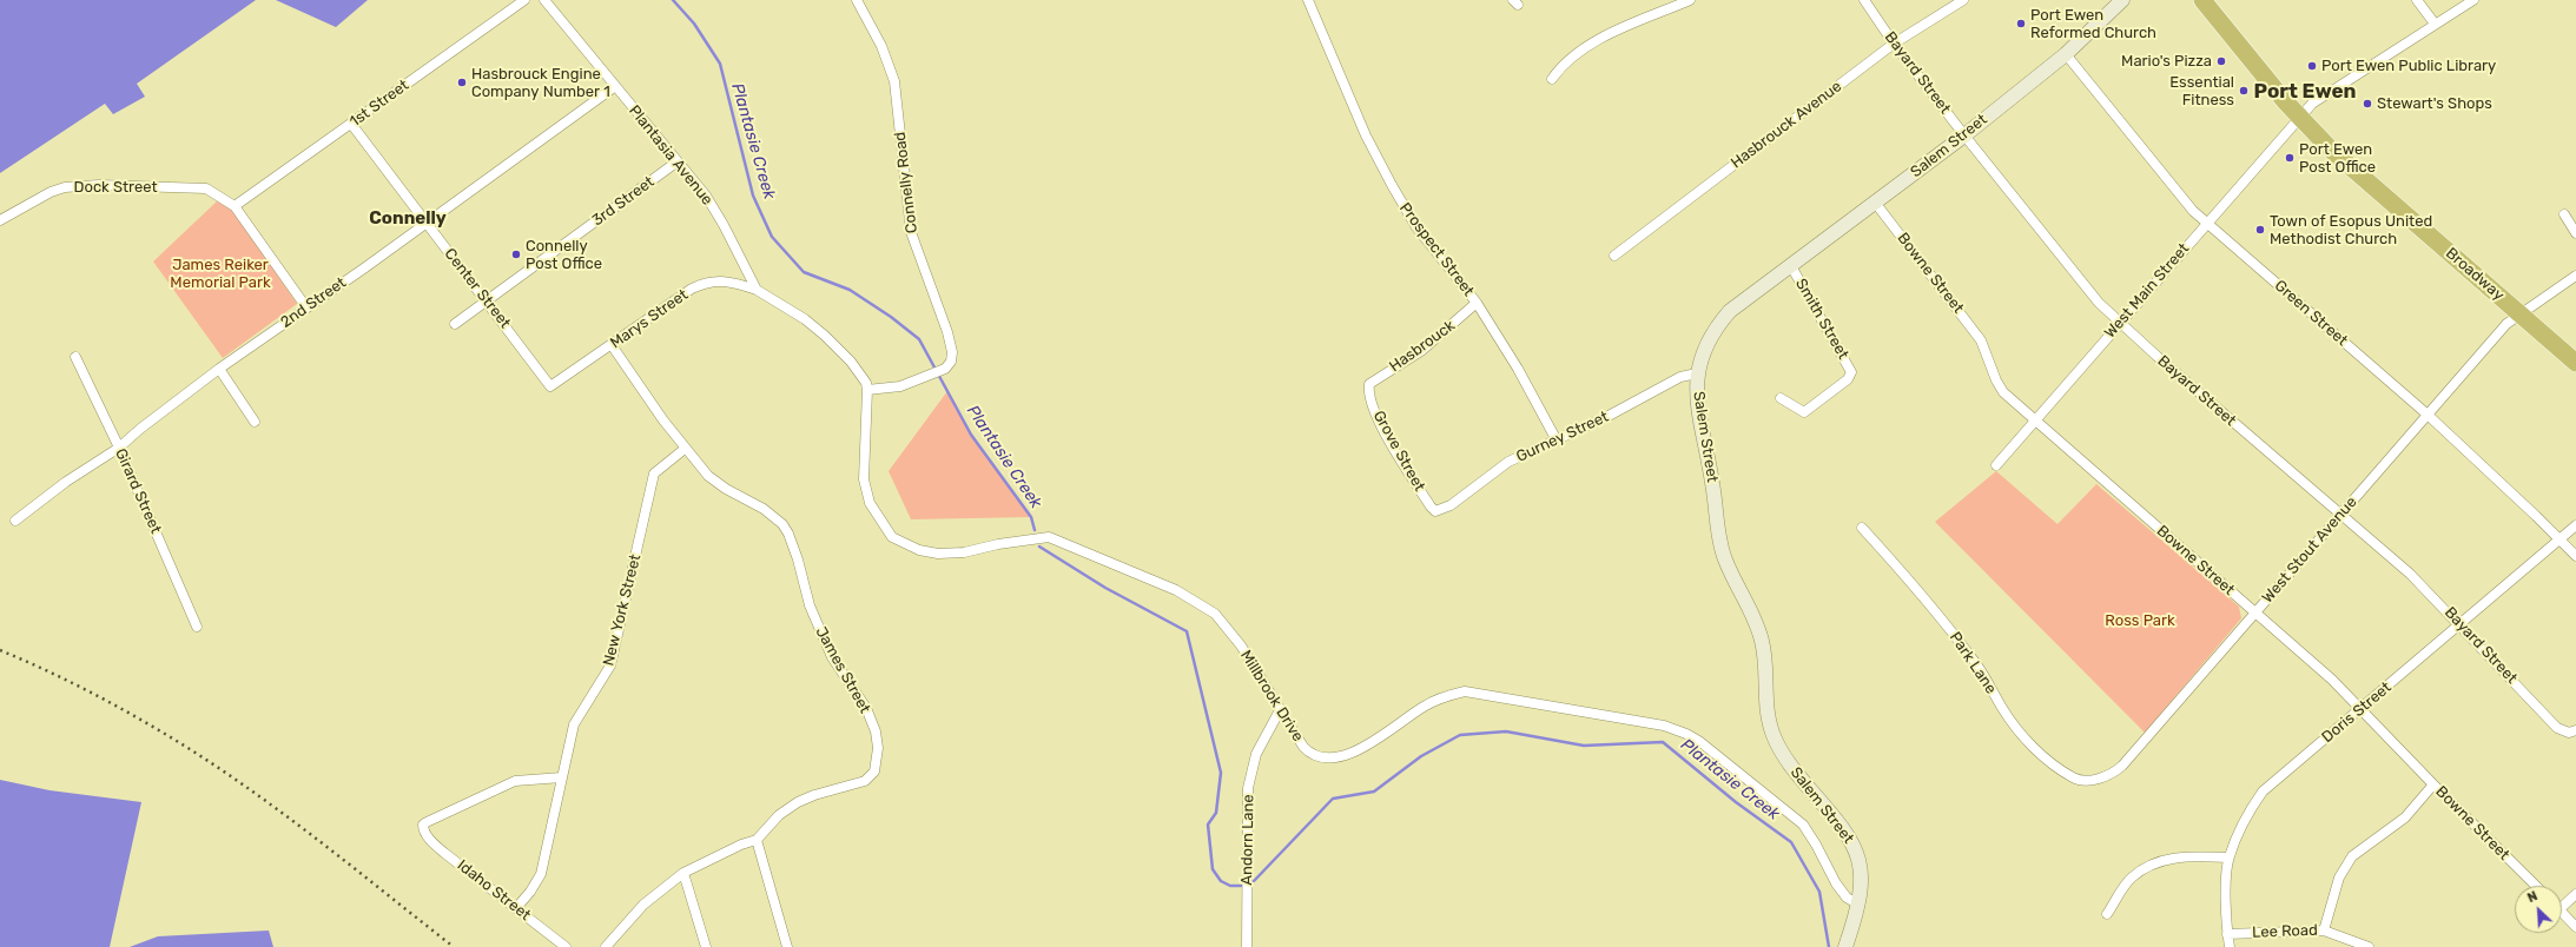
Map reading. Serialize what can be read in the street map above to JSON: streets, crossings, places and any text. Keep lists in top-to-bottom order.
{
  "streets": {
    "highway": ["Broadway"],
    "street": [
      "Bayard Street",
      "1st Street",
      "Hasbrouck Avenue",
      "Salem Street",
      "Plantasia Avenue",
      "Connelly Road",
      "Dock Street",
      "3rd Street",
      "Prospect Street",
      "Bowne Street",
      "Center Street",
      "West Main Street",
      "2nd Street",
      "Green Street",
      "Marys Street",
      "Smith Street",
      "Hasbrouck",
      "Gurney Street",
      "Grove Street",
      "Girard Street",
      "West Stout Avenue",
      "New York Street",
      "Park Lane",
      "James Street",
      "Millbrook Drive",
      "Doris Street",
      "Andorn Lane",
      "Idaho Street",
      "Lee Road"
    ]
  },
  "crossings": [
    ["Bayard Street", "Hasbrouck Avenue"],
    ["Bayard Street", "Salem Street"],
    ["Bayard Street", "West Main Street"],
    ["Bayard Street", "West Stout Avenue"],
    ["Bayard Street", "Doris Street"],
    ["1st Street", "Dock Street"],
    ["1st Street", "Center Street"],
    ["Salem Street", "Bowne Street"],
    ["Salem Street", "Green Street"],
    ["Salem Street", "Smith Street"],
    ["Salem Street", "Gurney Street"],
    ["Salem Street", "Millbrook Drive"],
    ["Plantasia Avenue", "3rd Street"],
    ["Plantasia Avenue", "2nd Street"],
    ["Plantasia Avenue", "Marys Street"],
    ["Connelly Road", "Millbrook Drive"],
    ["3rd Street", "Center Street"],
    ["Prospect Street", "Hasbrouck"],
    ["Prospect Street", "Gurney Street"],
    ["Bowne Street", "West Main Street"],
    ["Bowne Street", "West Stout Avenue"],
    ["Bowne Street", "Doris Street"],
    ["Broadway", "West Main Street"],
    ["Broadway", "West Stout Avenue"],
    ["Center Street", "2nd Street"],
    ["Center Street", "Marys Street"],
    ["West Main Street", "Green Street"],
    ["2nd Street", "Girard Street"],
    ["Green Street", "West Stout Avenue"],
    ["Green Street", "Doris Street"],
    ["Marys Street", "James Street"],
    ["Hasbrouck", "Grove Street"],
    ["Gurney Street", "Grove Street"],
    ["West Stout Avenue", "Park Lane"],
    ["New York Street", "James Street"],
    ["New York Street", "Idaho Street"],
    ["Millbrook Drive", "Andorn Lane"],
    ["Doris Street", "Lee Road"]
  ],
  "districts": ["Port Ewen", "Connelly"],
  "water": ["Plantasie Creek"],
  "parks": ["James Reiker Memorial Park", "Ross Park"],
  "places": [
    "Port Ewen Reformed Church",
    "Mario's Pizza",
    "Port Ewen Public Library",
    "Hasbrouck Engine Company Number 1",
    "Essential Fitness",
    "Stewart's Shops",
    "Port Ewen Post Office",
    "Town of Esopus United Methodist Church",
    "Connelly Post Office"
  ],
  "north": "top left"
}
